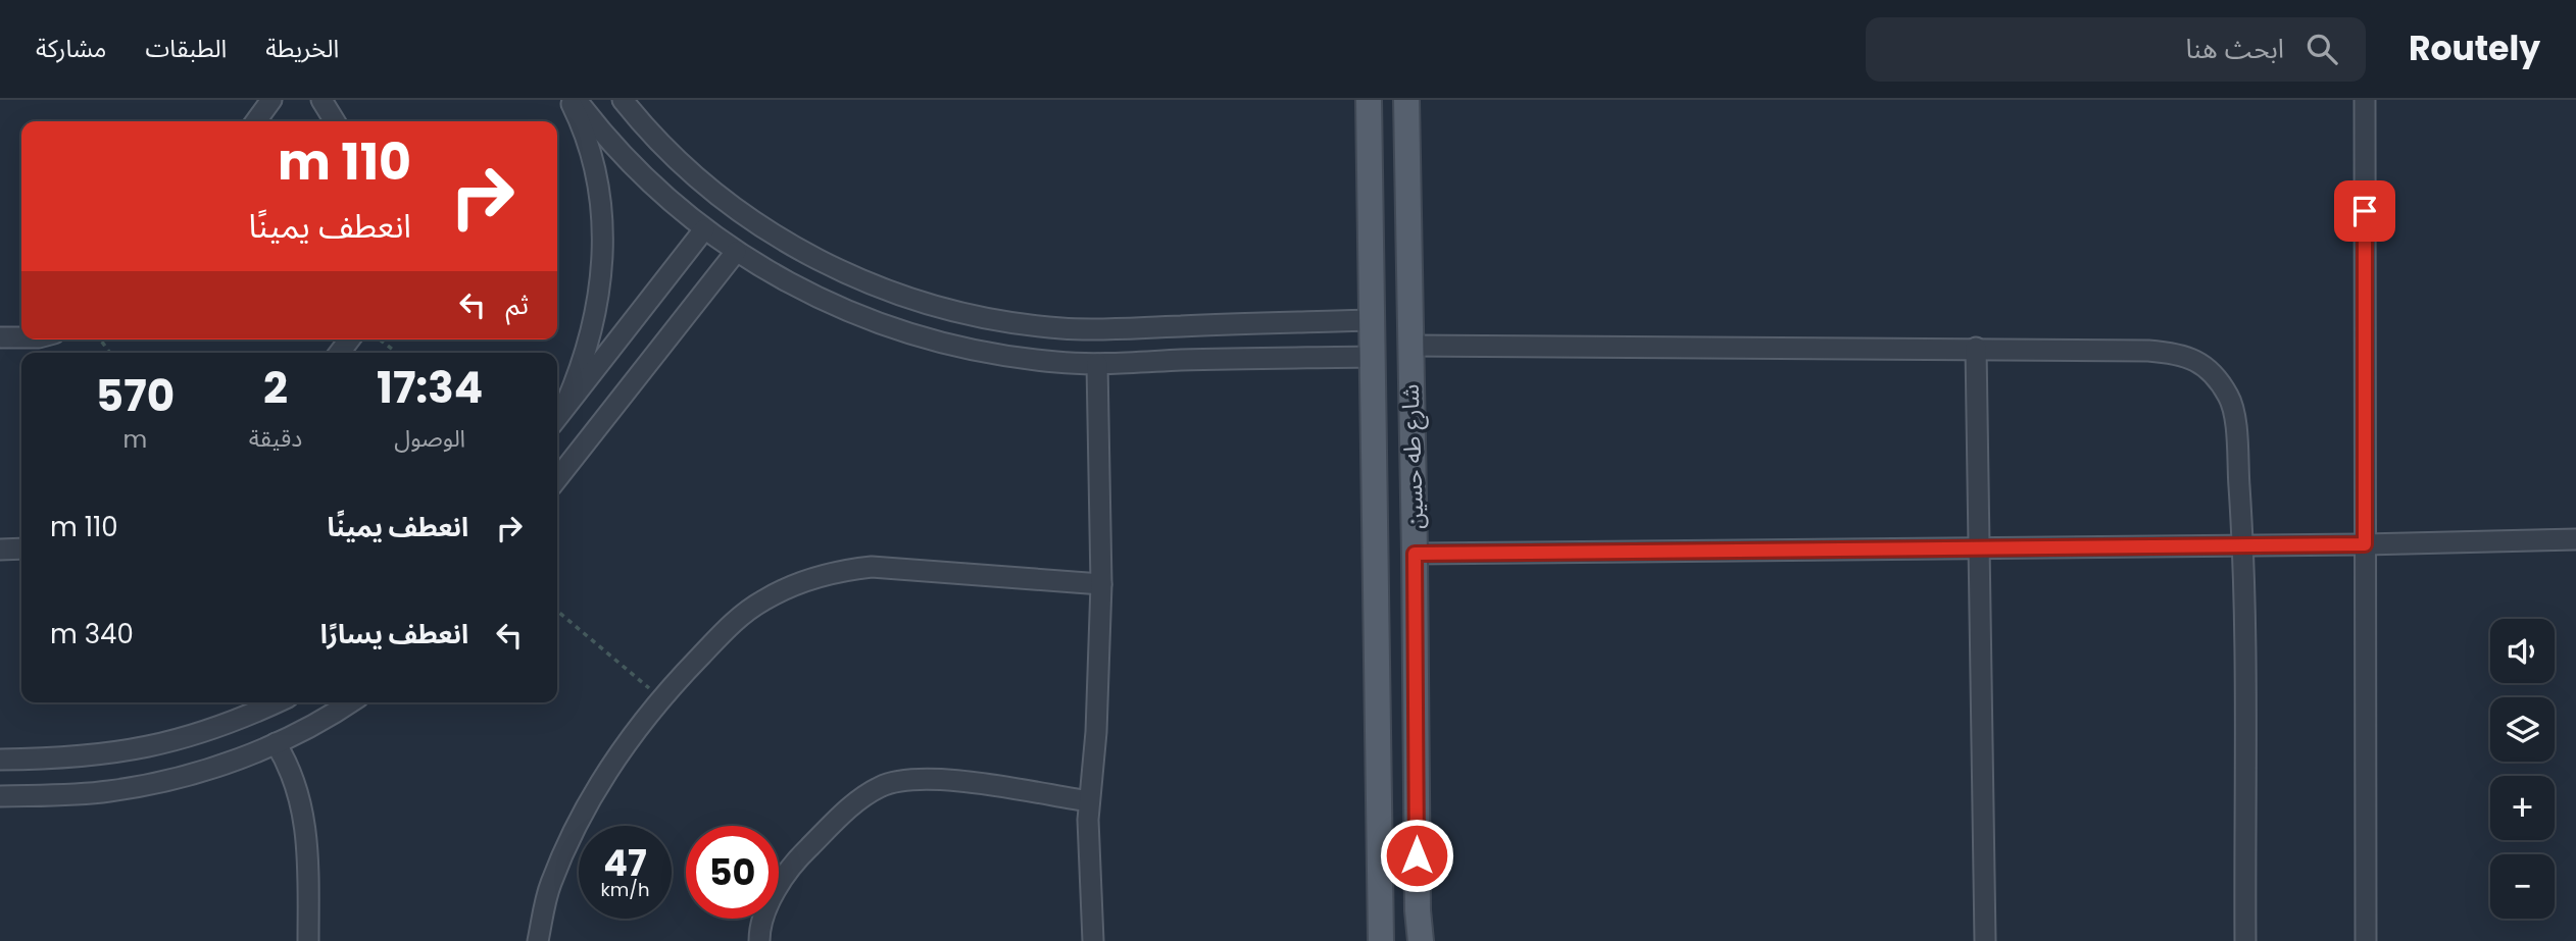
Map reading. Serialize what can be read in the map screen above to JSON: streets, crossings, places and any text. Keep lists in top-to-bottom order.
{
  "streets": {
    "main road": ["شارع طه حسين"]
  },
  "page": {
    "header": "Routely",
    "search": "ابحث هنا",
    "nav": ["الخريطة", "الطبقات", "مشاركة"],
    "turn": ["110 m", "انعطف يمينًا"],
    "then": "ثم",
    "eta": [
      "17:34",
      "الوصول",
      "2",
      "دقيقة",
      "570",
      "m"
    ],
    "list": [
      {
        "name": "انعطف يمينًا",
        "value": "110 m"
      },
      {
        "name": "انعطف يسارًا",
        "value": "340 m"
      }
    ],
    "map_buttons": ["+", "−"],
    "speed": "47 km/h",
    "limit": "50"
  }
}
